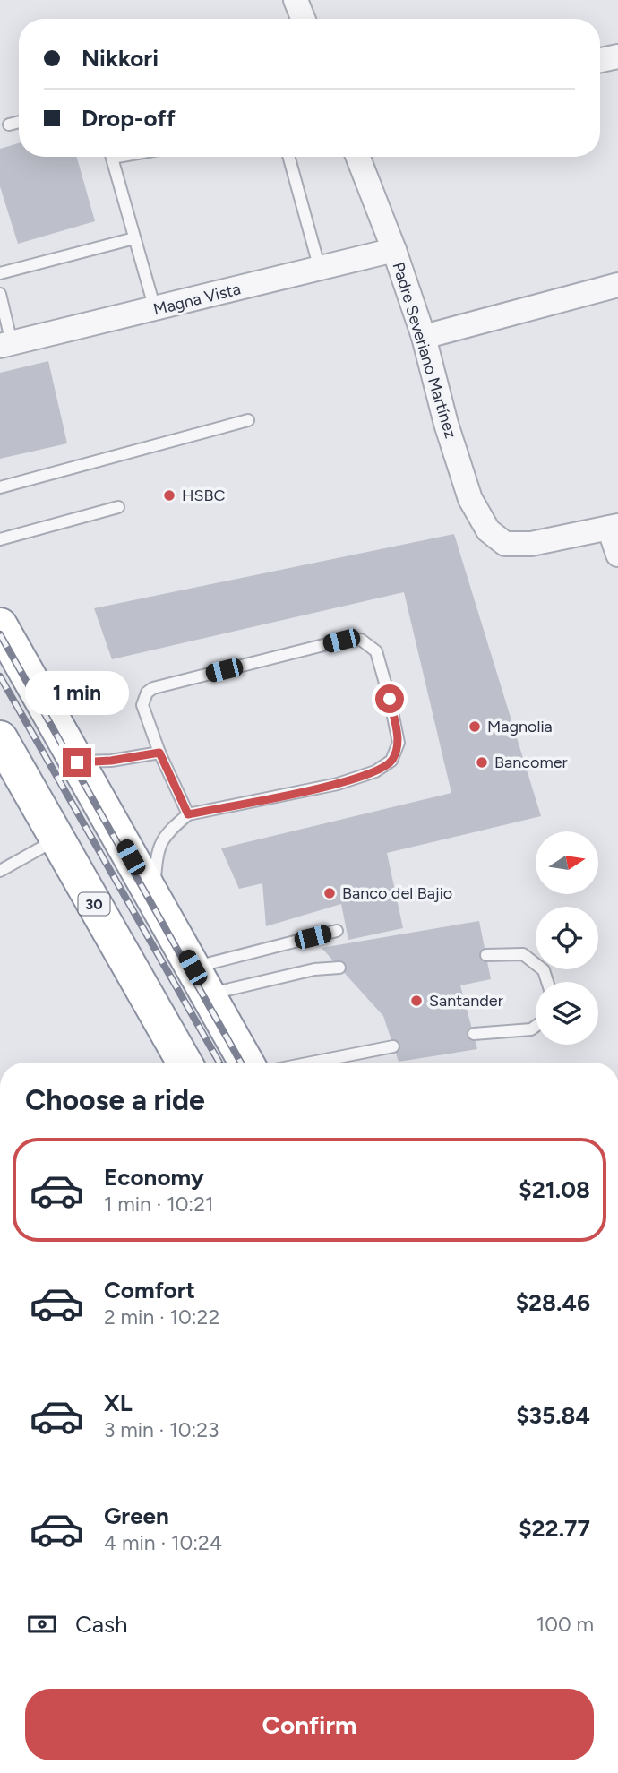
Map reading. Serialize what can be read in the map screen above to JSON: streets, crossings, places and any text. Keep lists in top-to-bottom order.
{
  "streets": {
    "highway": ["30"],
    "street": ["Magna Vista", "Padre Severiano Martínez"]
  },
  "crossings": [
    ["Magna Vista", "Padre Severiano Martínez"]
  ],
  "places": [
    "HSBC",
    "Magnolia",
    "Bancomer",
    "Banco del Bajio",
    "Santander"
  ],
  "north": "right",
  "page": {
    "banner": ["Nikkori", "Drop-off"],
    "bubble": "1 min",
    "heading": "Choose a ride",
    "list": [
      {
        "name": "Economy",
        "note": "1 min · 10:21",
        "value": "$21.08"
      },
      {
        "name": "Comfort",
        "note": "2 min · 10:22",
        "value": "$28.46"
      },
      {
        "name": "XL",
        "note": "3 min · 10:23",
        "value": "$35.84"
      },
      {
        "name": "Green",
        "note": "4 min · 10:24",
        "value": "$22.77"
      }
    ],
    "pay": ["Cash", "100 m"],
    "buttons": "Confirm"
  }
}
